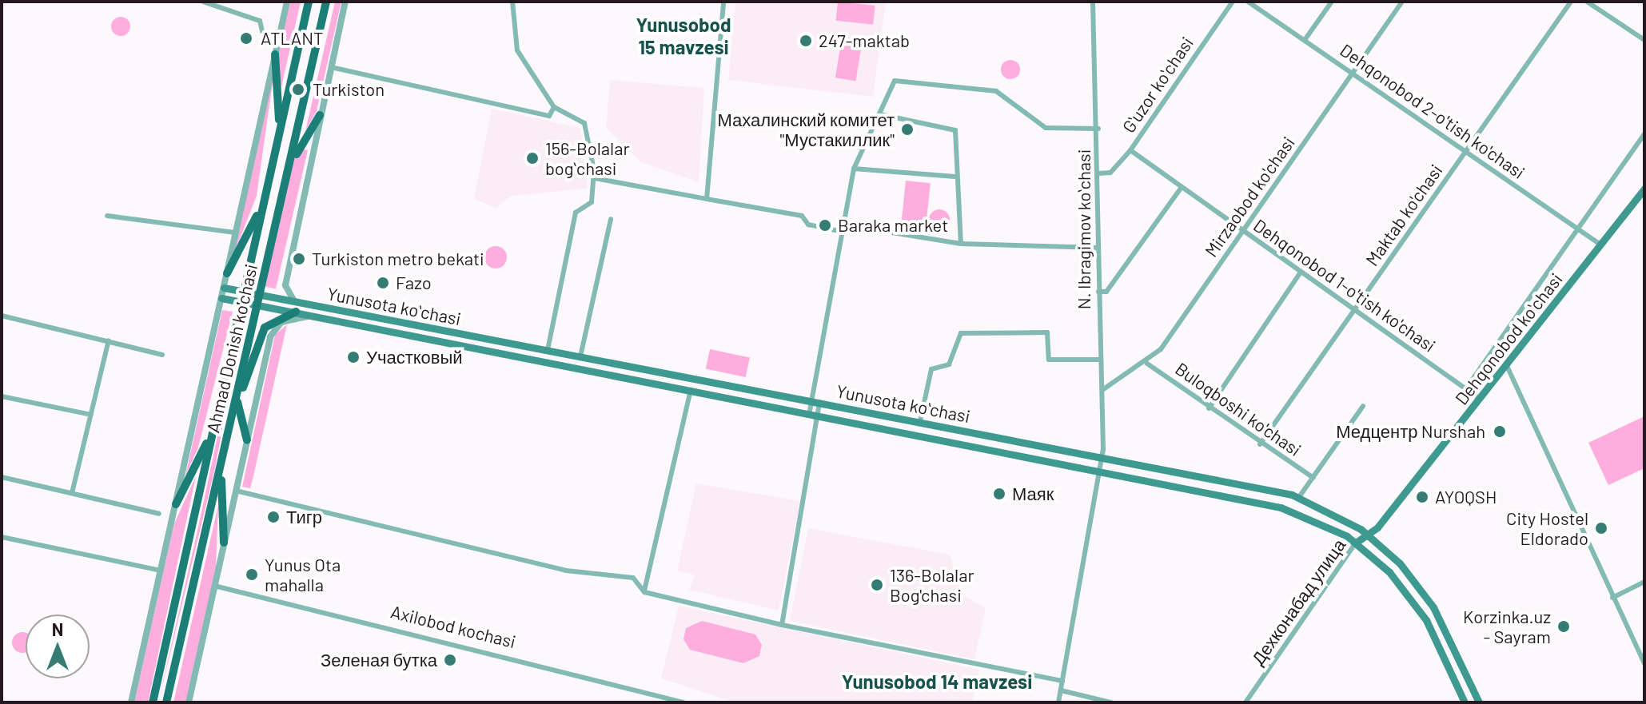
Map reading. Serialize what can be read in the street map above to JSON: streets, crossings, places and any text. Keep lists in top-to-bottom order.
{
  "streets": {
    "main road": [
      "Yunusota koʻchasi",
      "Dehqonobod koʻchasi",
      "Ahmad Donish ko'chasi",
      "Дехконабад улица"
    ],
    "street": [
      "Gʻuzor koʻchasi",
      "Dehqonobod 2-o'tish ko'chasi",
      "Mirzaobod ko'chasi",
      "Maktab ko'chasi",
      "N. Ibragimov koʻchasi",
      "Dehqonobod 1-o'tish ko'chasi",
      "Buloqboshi ko'chasi",
      "Axilobod kochasi"
    ]
  },
  "crossings": [
    ["Gʻuzor koʻchasi", "N. Ibragimov koʻchasi"],
    ["Gʻuzor koʻchasi", "Dehqonobod 1-o'tish ko'chasi"],
    ["Dehqonobod 2-o'tish ko'chasi", "Mirzaobod ko'chasi"],
    ["Dehqonobod 2-o'tish ko'chasi", "Maktab ko'chasi"],
    ["Dehqonobod 2-o'tish ko'chasi", "Dehqonobod koʻchasi"],
    ["Mirzaobod ko'chasi", "N. Ibragimov koʻchasi"],
    ["Mirzaobod ko'chasi", "Dehqonobod 1-o'tish ko'chasi"],
    ["Mirzaobod ko'chasi", "Buloqboshi ko'chasi"],
    ["Maktab ko'chasi", "Dehqonobod 1-o'tish ko'chasi"],
    ["Maktab ko'chasi", "Buloqboshi ko'chasi"],
    ["N. Ibragimov koʻchasi", "Yunusota koʻchasi"],
    ["Dehqonobod 1-o'tish ko'chasi", "Dehqonobod koʻchasi"],
    ["Yunusota koʻchasi", "Dehqonobod koʻchasi"],
    ["Yunusota koʻchasi", "Ahmad Donish ko'chasi"],
    ["Yunusota koʻchasi", "Дехконабад улица"],
    ["Dehqonobod koʻchasi", "Дехконабад улица"],
    ["Ahmad Donish ko'chasi", "Axilobod kochasi"]
  ],
  "districts": ["Yunusobod 15 mavzesi", "Yunusobod 14 mavzesi"],
  "places": [
    "ATLANT",
    "247-maktab",
    "Turkiston",
    "Махалинский комитет \"Мустакиллик\"",
    "156-Bolalar bogʻchasi",
    "Baraka market",
    "Turkiston metro bekati",
    "Fazo",
    "Участковый",
    "Медцентр Nurshah",
    "Маяк",
    "AYOQSH",
    "Тигр",
    "City Hostel Eldorado",
    "Yunus Ota mahalla",
    "136-Bolalar Bog'chasi",
    "Korzinka.uz - Sayram",
    "Зеленая бутка"
  ],
  "north": "top"
}
